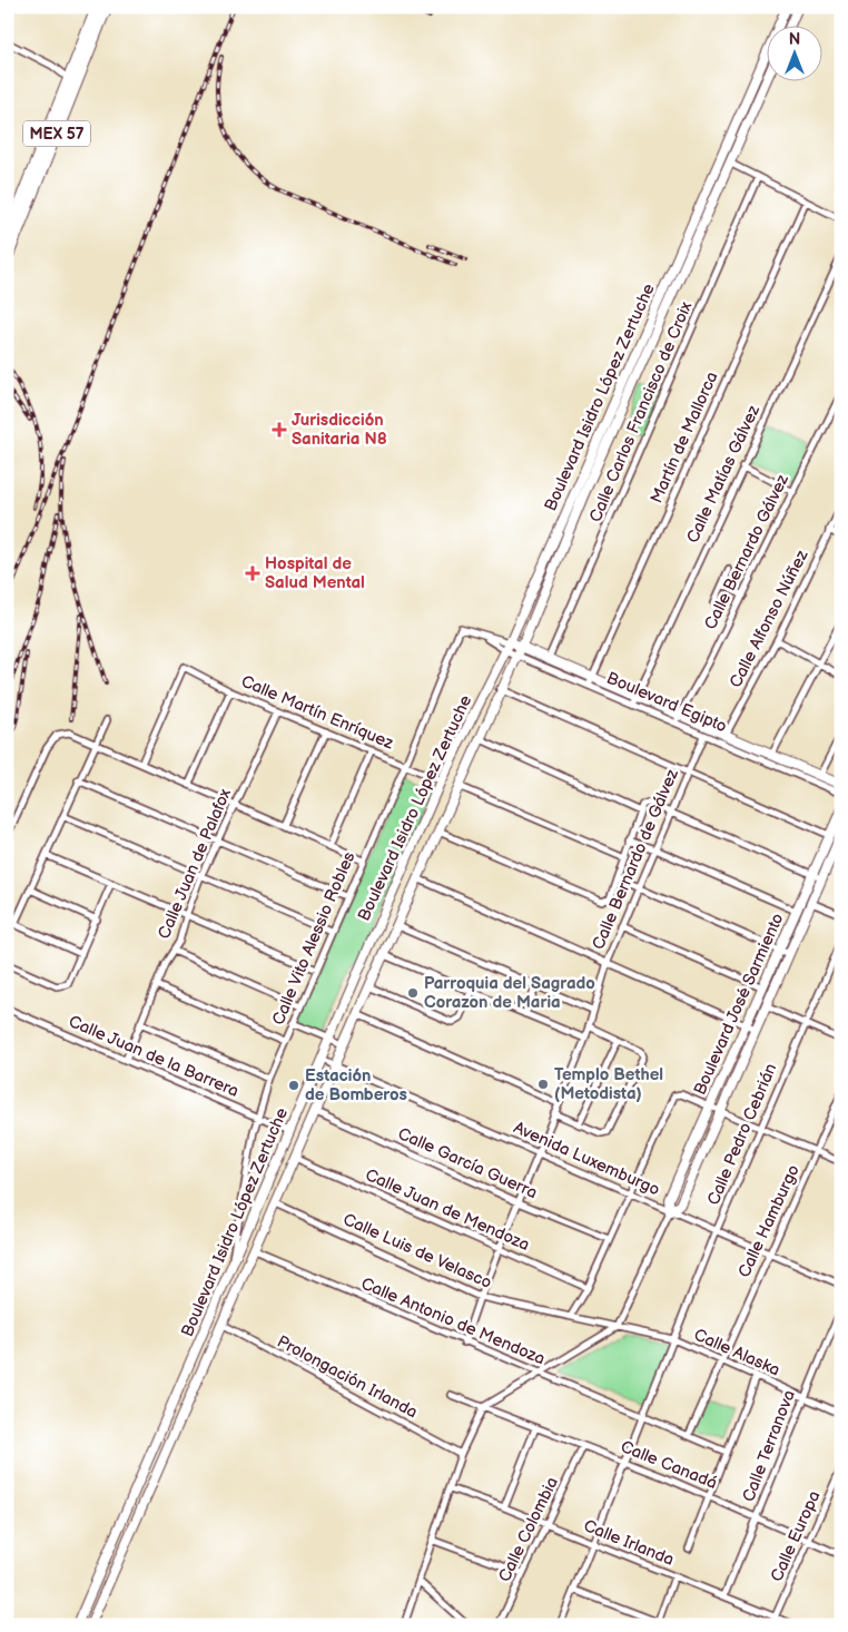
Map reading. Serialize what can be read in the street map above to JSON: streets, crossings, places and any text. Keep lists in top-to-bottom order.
{
  "streets": {
    "main road": [
      "MEX 57",
      "Boulevard Isidro López Zertuche",
      "Boulevard Egipto",
      "Boulevard José Sarmiento"
    ],
    "street": [
      "Calle Carlos Francisco de Croix",
      "Martín de Mallorca",
      "Calle Matías Gálvez",
      "Calle Bernardo Gálvez",
      "Calle Alfonso Núñez",
      "Calle Martín Enríquez",
      "Calle Bernardo de Gálvez",
      "Calle Juan de Palafox",
      "Calle Vito Alessio Robles",
      "Calle Juan de la Barrera",
      "Calle Pedro Cebrián",
      "Avenida Luxemburgo",
      "Calle García Guerra",
      "Calle Juan de Mendoza",
      "Calle Hamburgo",
      "Calle Luis de Velasco",
      "Calle Antonio de Mendoza",
      "Calle Alaska",
      "Prolongación Irlanda",
      "Calle Terranova",
      "Calle Canadá",
      "Calle Colombia",
      "Calle Europa",
      "Calle Irlanda"
    ]
  },
  "crossings": [
    ["Boulevard Isidro López Zertuche", "Boulevard Egipto"],
    ["Boulevard Isidro López Zertuche", "Calle Martín Enríquez"],
    ["Boulevard Isidro López Zertuche", "Calle Vito Alessio Robles"],
    ["Boulevard Isidro López Zertuche", "Calle Juan de la Barrera"],
    ["Boulevard Isidro López Zertuche", "Avenida Luxemburgo"],
    ["Boulevard Isidro López Zertuche", "Calle García Guerra"],
    ["Boulevard Isidro López Zertuche", "Calle Juan de Mendoza"],
    ["Boulevard Isidro López Zertuche", "Calle Luis de Velasco"],
    ["Boulevard Isidro López Zertuche", "Calle Antonio de Mendoza"],
    ["Boulevard Isidro López Zertuche", "Prolongación Irlanda"],
    ["Calle Carlos Francisco de Croix", "Boulevard Egipto"],
    ["Martín de Mallorca", "Boulevard Egipto"],
    ["Calle Matías Gálvez", "Boulevard Egipto"],
    ["Calle Bernardo Gálvez", "Boulevard Egipto"],
    ["Calle Alfonso Núñez", "Boulevard Egipto"],
    ["Boulevard Egipto", "Calle Bernardo de Gálvez"],
    ["Boulevard Egipto", "Calle Vito Alessio Robles"],
    ["Calle Martín Enríquez", "Calle Juan de Palafox"],
    ["Calle Martín Enríquez", "Calle Vito Alessio Robles"],
    ["Calle Bernardo de Gálvez", "Avenida Luxemburgo"],
    ["Calle Bernardo de Gálvez", "Calle García Guerra"],
    ["Calle Bernardo de Gálvez", "Calle Juan de Mendoza"],
    ["Calle Bernardo de Gálvez", "Calle Luis de Velasco"],
    ["Calle Bernardo de Gálvez", "Calle Antonio de Mendoza"],
    ["Calle Juan de Palafox", "Calle Juan de la Barrera"],
    ["Calle Vito Alessio Robles", "Calle Juan de la Barrera"],
    ["Boulevard José Sarmiento", "Avenida Luxemburgo"],
    ["Boulevard José Sarmiento", "Calle Luis de Velasco"],
    ["Boulevard José Sarmiento", "Calle Alaska"],
    ["Calle Pedro Cebrián", "Avenida Luxemburgo"],
    ["Calle Pedro Cebrián", "Calle Antonio de Mendoza"],
    ["Calle Pedro Cebrián", "Calle Alaska"],
    ["Calle Pedro Cebrián", "Calle Canadá"],
    ["Calle Pedro Cebrián", "Calle Irlanda"],
    ["Avenida Luxemburgo", "Calle Hamburgo"],
    ["Calle Hamburgo", "Calle Antonio de Mendoza"],
    ["Calle Hamburgo", "Calle Alaska"],
    ["Calle Luis de Velasco", "Calle Alaska"],
    ["Calle Alaska", "Calle Terranova"],
    ["Calle Terranova", "Calle Canadá"],
    ["Calle Terranova", "Calle Irlanda"],
    ["Calle Canadá", "Calle Colombia"],
    ["Calle Canadá", "Calle Europa"],
    ["Calle Colombia", "Calle Irlanda"],
    ["Calle Europa", "Calle Irlanda"]
  ],
  "places": {
    "health": ["Jurisdicción Sanitaria N8", "Hospital de Salud Mental"],
    "other": ["Parroquia del Sagrado Corazon de Maria", "Templo Bethel (Metodista)", "Estación de Bomberos"]
  },
  "north": "top"
}
